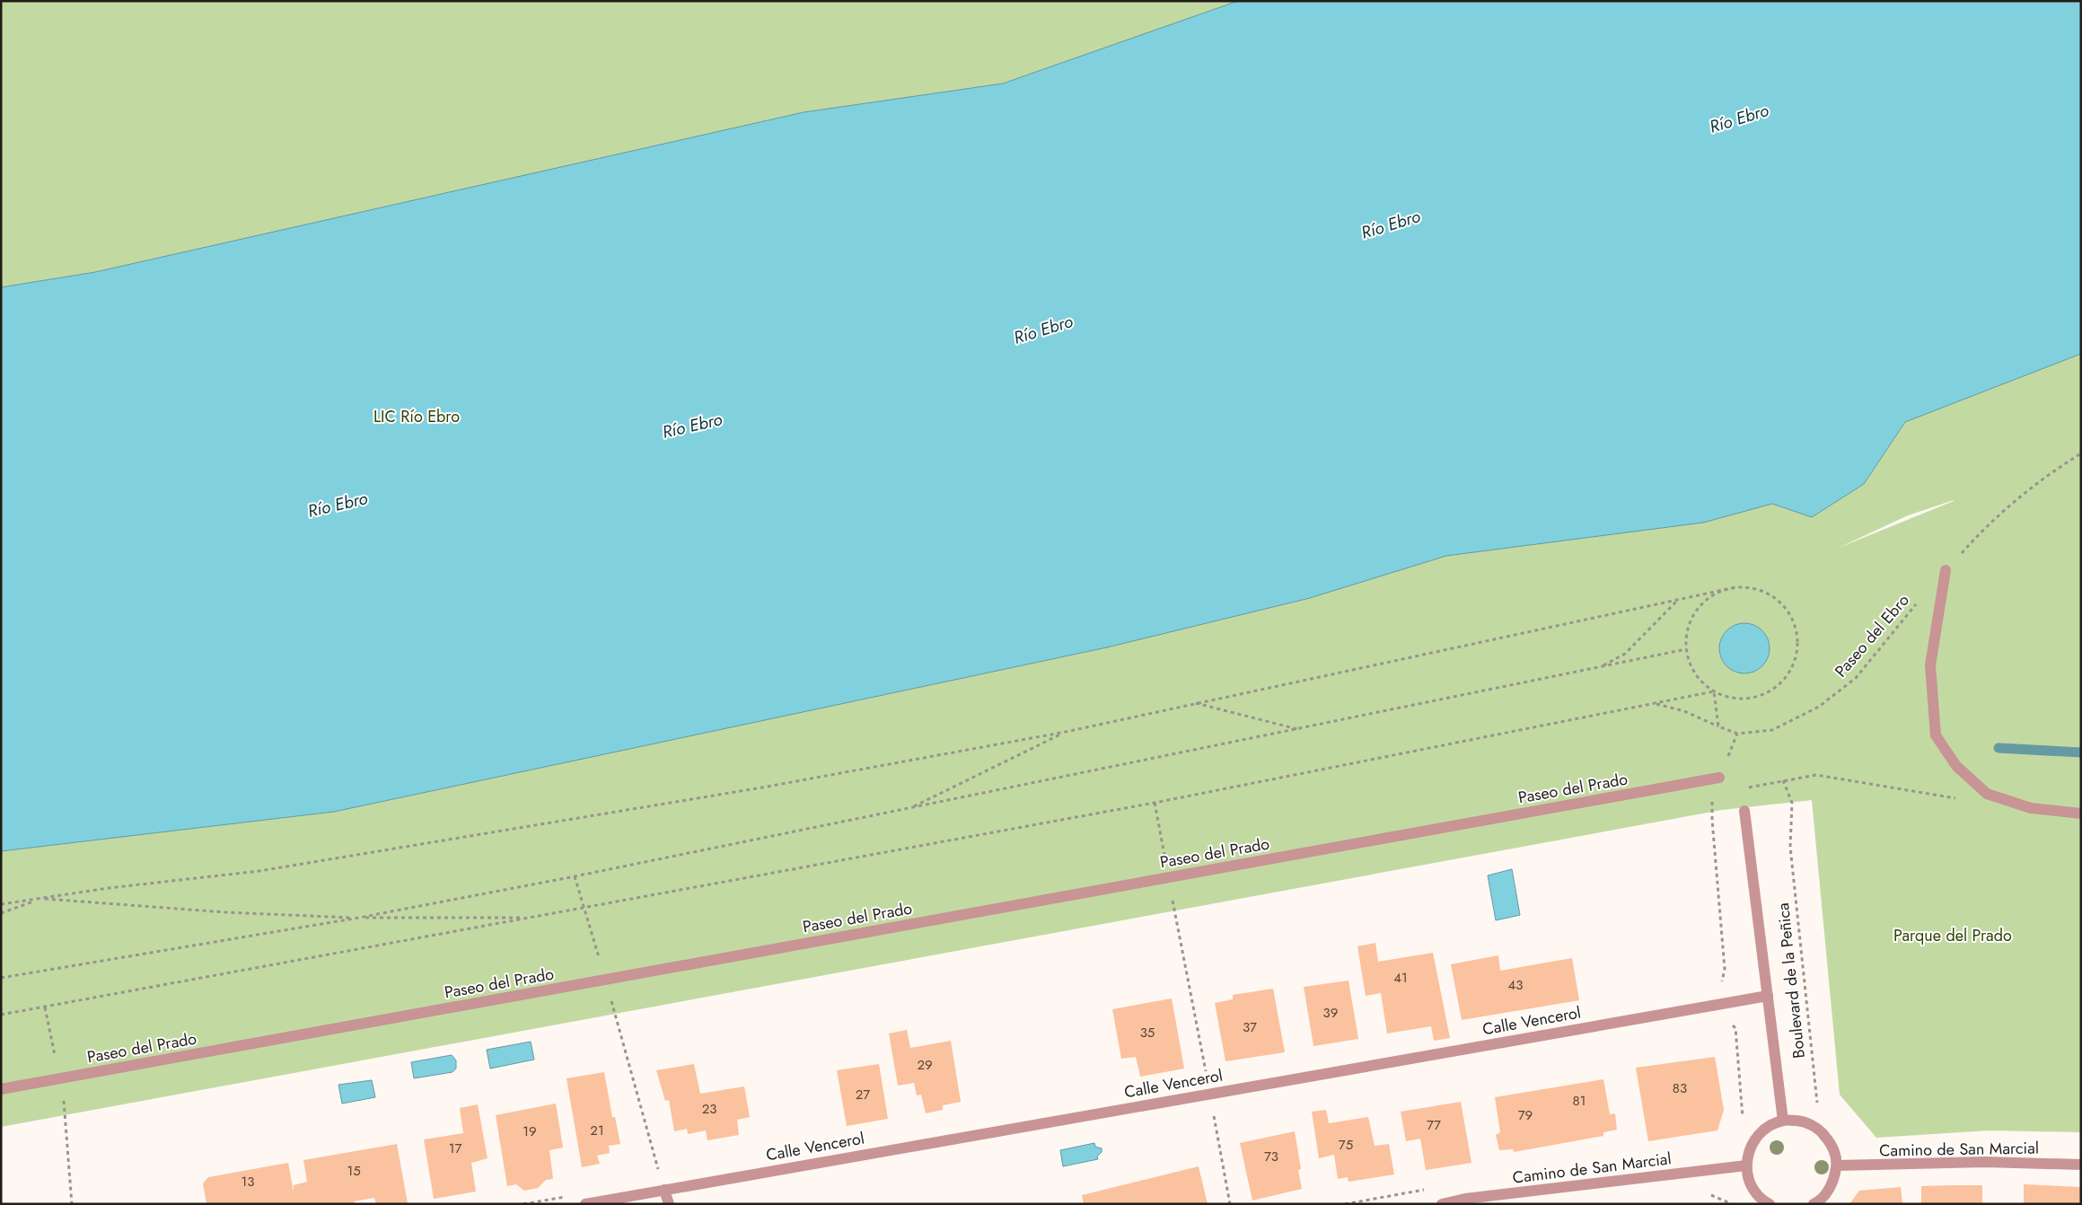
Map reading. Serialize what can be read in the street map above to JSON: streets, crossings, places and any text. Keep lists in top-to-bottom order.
{
  "streets": {
    "street": ["Paseo del Prado", "Calle Vencerol", "Camino de San Marcial"],
    "path": ["Paseo del Ebro", "Boulevard de la Peñica"]
  },
  "water": ["Río Ebro"],
  "parks": ["LIC Río Ebro", "Parque del Prado"],
  "house_numbers": [
    "41",
    "43",
    "39",
    "37",
    "35",
    "29",
    "83",
    "27",
    "81",
    "23",
    "79",
    "77",
    "21",
    "19",
    "75",
    "17",
    "73",
    "15",
    "13"
  ]
}
